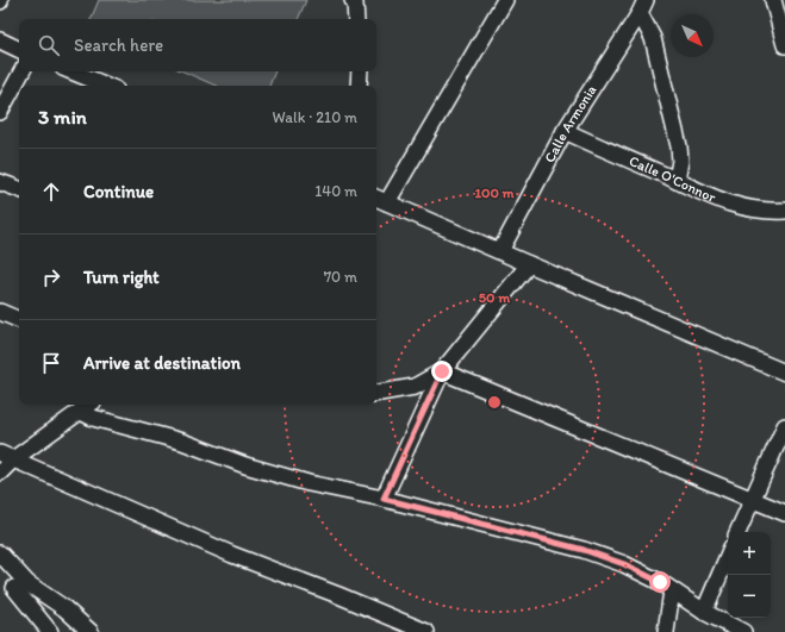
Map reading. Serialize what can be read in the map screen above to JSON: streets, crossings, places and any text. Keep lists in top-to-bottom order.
{
  "streets": {
    "street": ["Calle Armonia", "Calle O'Connor"]
  },
  "crossings": [
    ["Calle Armonia", "Calle O'Connor"]
  ],
  "north": "bottom right",
  "page": {
    "search": "Search here",
    "heading": ["3 min", "Walk · 210 m"],
    "list": [
      ["Continue", "140 m"],
      ["Turn right", "70 m"],
      "Arrive at destination"
    ],
    "map_buttons": ["+", "−"]
  },
  "rings": ["100 m", "50 m"]
}
